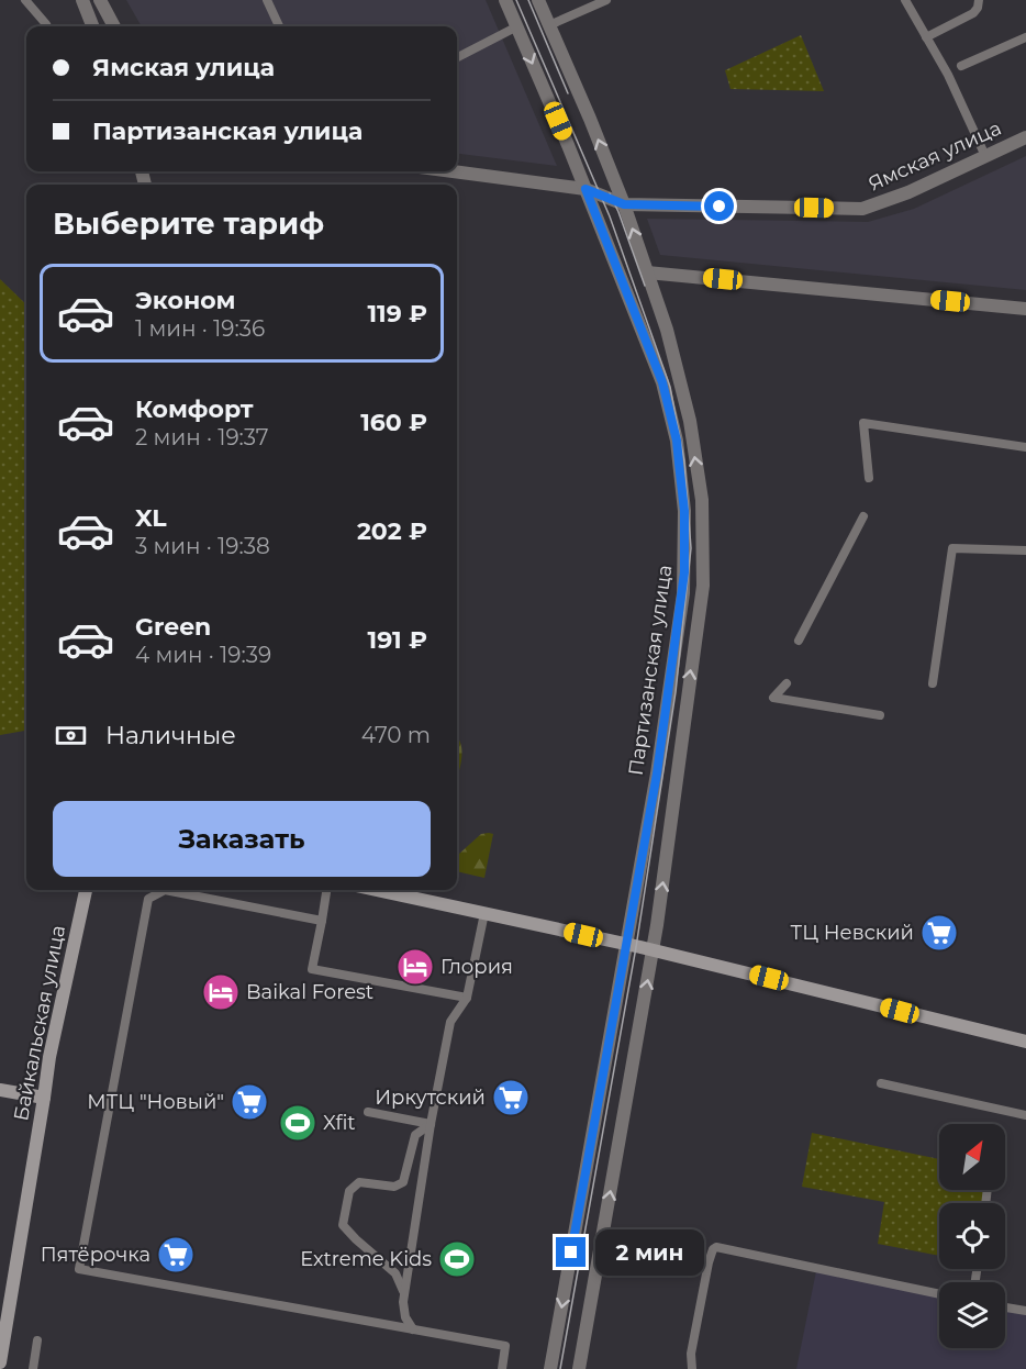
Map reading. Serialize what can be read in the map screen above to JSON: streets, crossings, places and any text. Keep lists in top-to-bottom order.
{
  "streets": {
    "main road": ["Байкальская улица"],
    "street": ["Ямская улица", "Партизанская улица"]
  },
  "crossings": [
    ["Ямская улица", "Партизанская улица"]
  ],
  "places": {
    "supermarket": [
      "ТЦ Невский",
      "Иркутский",
      "МТЦ \"Новый\"",
      "Пятёрочка"
    ],
    "hotel": ["Глория", "Baikal Forest"],
    "sports": ["Xfit", "Extreme Kids"]
  },
  "north": "top right",
  "page": {
    "banner": ["Ямская улица", "Партизанская улица"],
    "heading": "Выберите тариф",
    "list": [
      {
        "name": "Эконом",
        "note": "1 мин · 19:36",
        "value": "119 ₽"
      },
      {
        "name": "Комфорт",
        "note": "2 мин · 19:37",
        "value": "160 ₽"
      },
      {
        "name": "XL",
        "note": "3 мин · 19:38",
        "value": "202 ₽"
      },
      {
        "name": "Green",
        "note": "4 мин · 19:39",
        "value": "191 ₽"
      }
    ],
    "pay": ["Наличные", "470 m"],
    "buttons": "Заказать",
    "bubble": "2 мин"
  }
}
